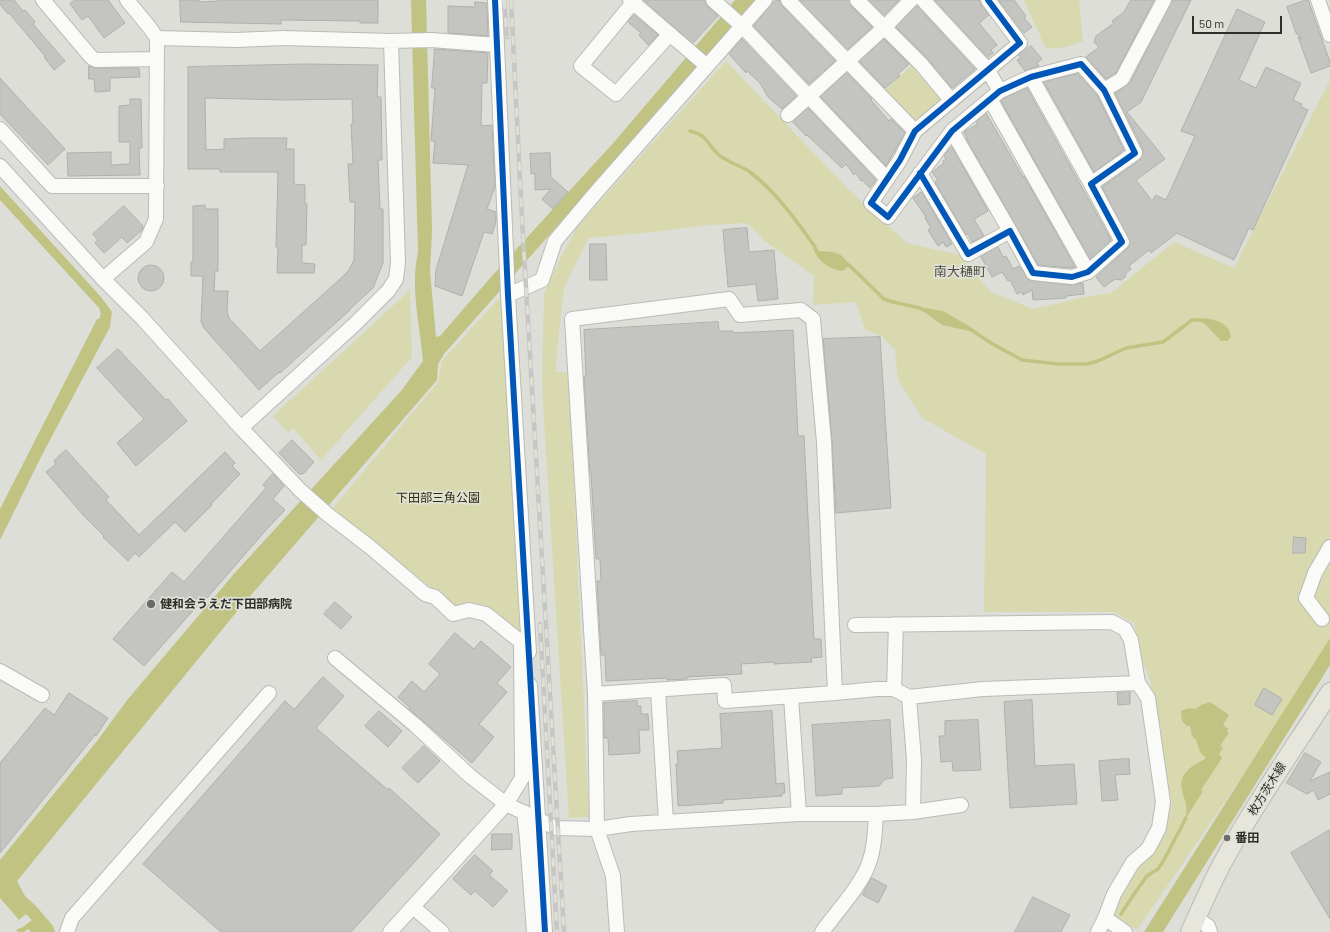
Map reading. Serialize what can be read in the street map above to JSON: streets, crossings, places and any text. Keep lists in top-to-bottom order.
{
  "streets": {
    "main road": ["枚方茨木線"]
  },
  "districts": ["南大樋町"],
  "parks": ["下田部三角公園"],
  "places": ["健和会うえだ下田部病院", "番田"],
  "scale_bar": "50 m"
}
